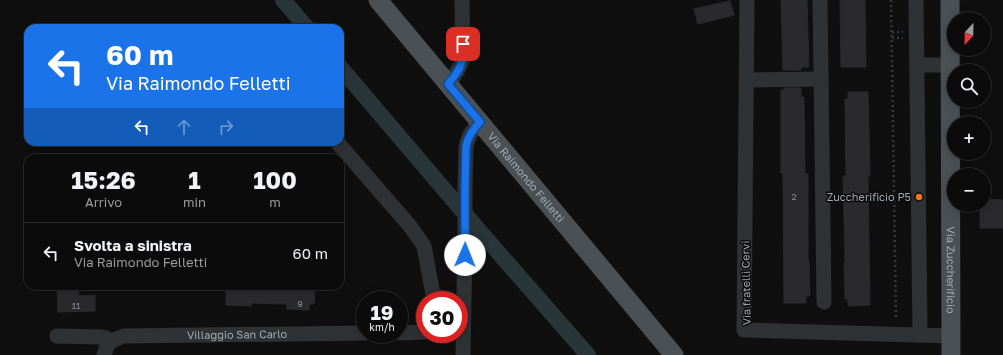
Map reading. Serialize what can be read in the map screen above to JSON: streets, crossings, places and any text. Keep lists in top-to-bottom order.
{
  "streets": {
    "main road": ["Via Raimondo Felletti", "Via Zuccherificio"],
    "street": ["Via fratelli Cervi", "Villaggio San Carlo"]
  },
  "crossings": [
    ["Via Zuccherificio", "Via fratelli Cervi"]
  ],
  "places": ["Zuccherificio P5"],
  "house_numbers": ["2", "9", "11"],
  "north": "bottom",
  "page": {
    "map_buttons": ["+", "−"],
    "turn": ["60 m", "Via Raimondo Felletti"],
    "eta": [
      "15:26",
      "Arrivo",
      "1",
      "min",
      "100",
      "m"
    ],
    "list": [
      {
        "name": "Svolta a sinistra",
        "note": "Via Raimondo Felletti",
        "value": "60 m"
      }
    ],
    "speed": "19 km/h",
    "limit": "30"
  }
}
